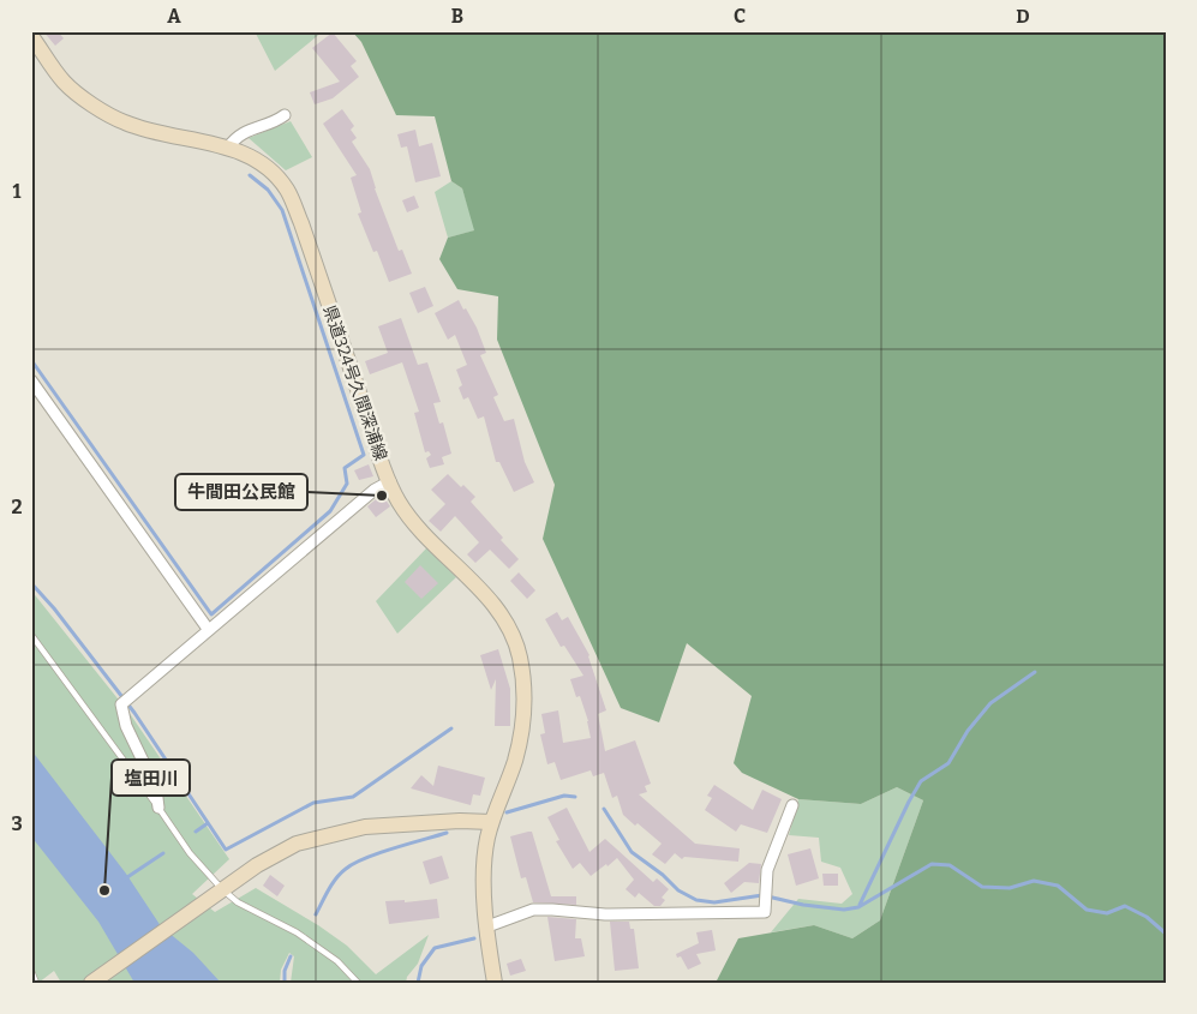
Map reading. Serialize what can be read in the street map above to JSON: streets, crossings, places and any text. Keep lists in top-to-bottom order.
{
  "streets": {
    "main road": ["県道324号久間深浦線"]
  },
  "places": ["牛間田公民館", "塩田川"],
  "grid": {
    "columns": [
      "A",
      "B",
      "C",
      "D"
    ],
    "rows": ["1", "2", "3"]
  }
}
